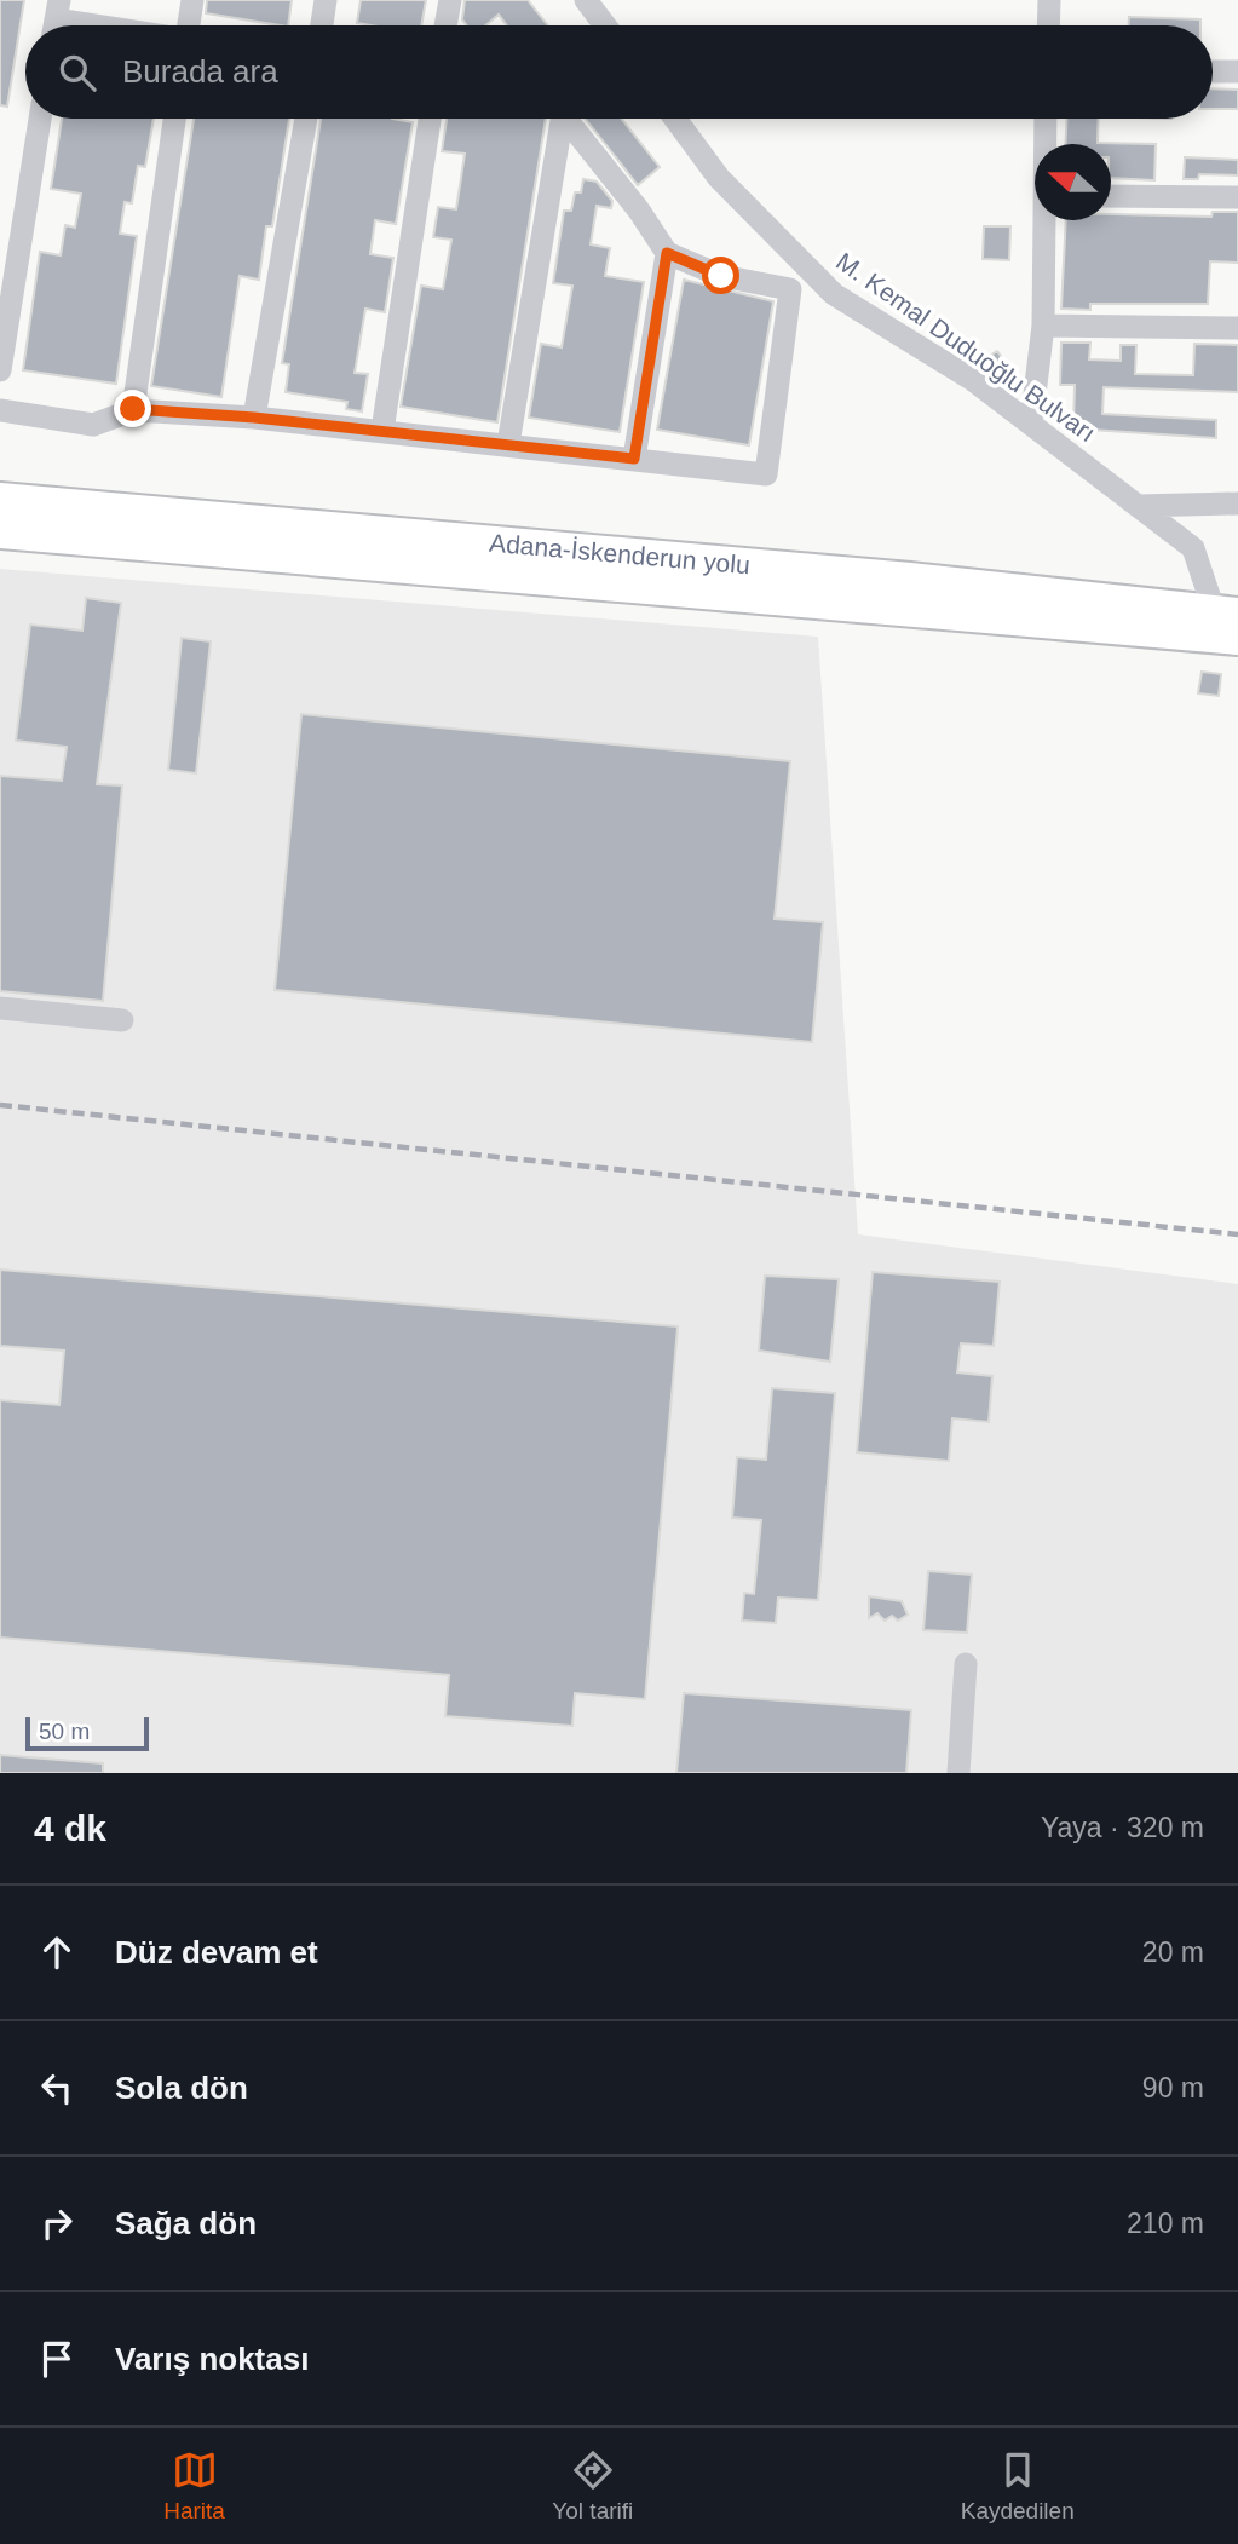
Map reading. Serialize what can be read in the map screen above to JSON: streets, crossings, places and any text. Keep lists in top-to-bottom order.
{
  "streets": {
    "highway": ["Adana-İskenderun yolu"],
    "street": ["M. Kemal Duduoğlu Bulvarı"]
  },
  "scale_bar": "50 m",
  "north": "left",
  "page": {
    "search": "Burada ara",
    "scale": "50 m",
    "heading": ["4 dk", "Yaya · 320 m"],
    "list": [
      ["Düz devam et", "20 m"],
      ["Sola dön", "90 m"],
      ["Sağa dön", "210 m"],
      "Varış noktası"
    ],
    "nav": ["Harita", "Yol tarifi", "Kaydedilen"]
  }
}
